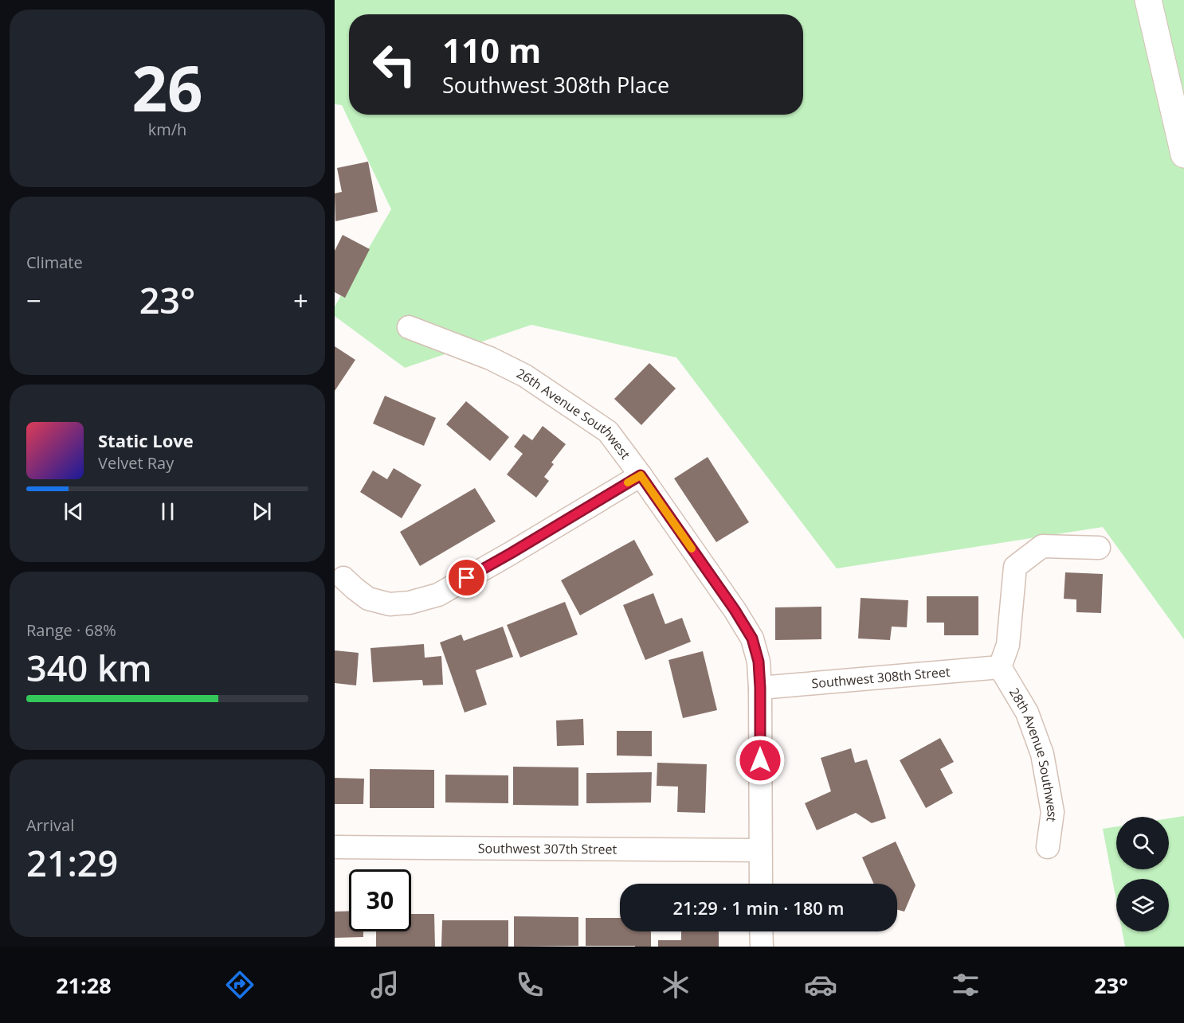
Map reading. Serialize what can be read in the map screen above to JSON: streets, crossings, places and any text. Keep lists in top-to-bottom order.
{
  "streets": {
    "street": [
      "26th Avenue Southwest",
      "Southwest 308th Street",
      "28th Avenue Southwest",
      "Southwest 307th Street"
    ]
  },
  "crossings": [
    ["26th Avenue Southwest", "Southwest 308th Street"],
    ["26th Avenue Southwest", "Southwest 307th Street"],
    ["Southwest 308th Street", "28th Avenue Southwest"]
  ],
  "page": {
    "tile": [
      ["26", "km/h"],
      "Climate",
      ["Range · 68%", "340 km"],
      ["Arrival", "21:29"]
    ],
    "turn": ["110 m", "Southwest 308th Place"],
    "heat": ["−", "23°", "+"],
    "song": ["Static Love", "Velvet Ray"],
    "limit": "30",
    "trip": "21:29 · 1 min · 180 m",
    "tabs": ["21:28", "23°"]
  }
}
